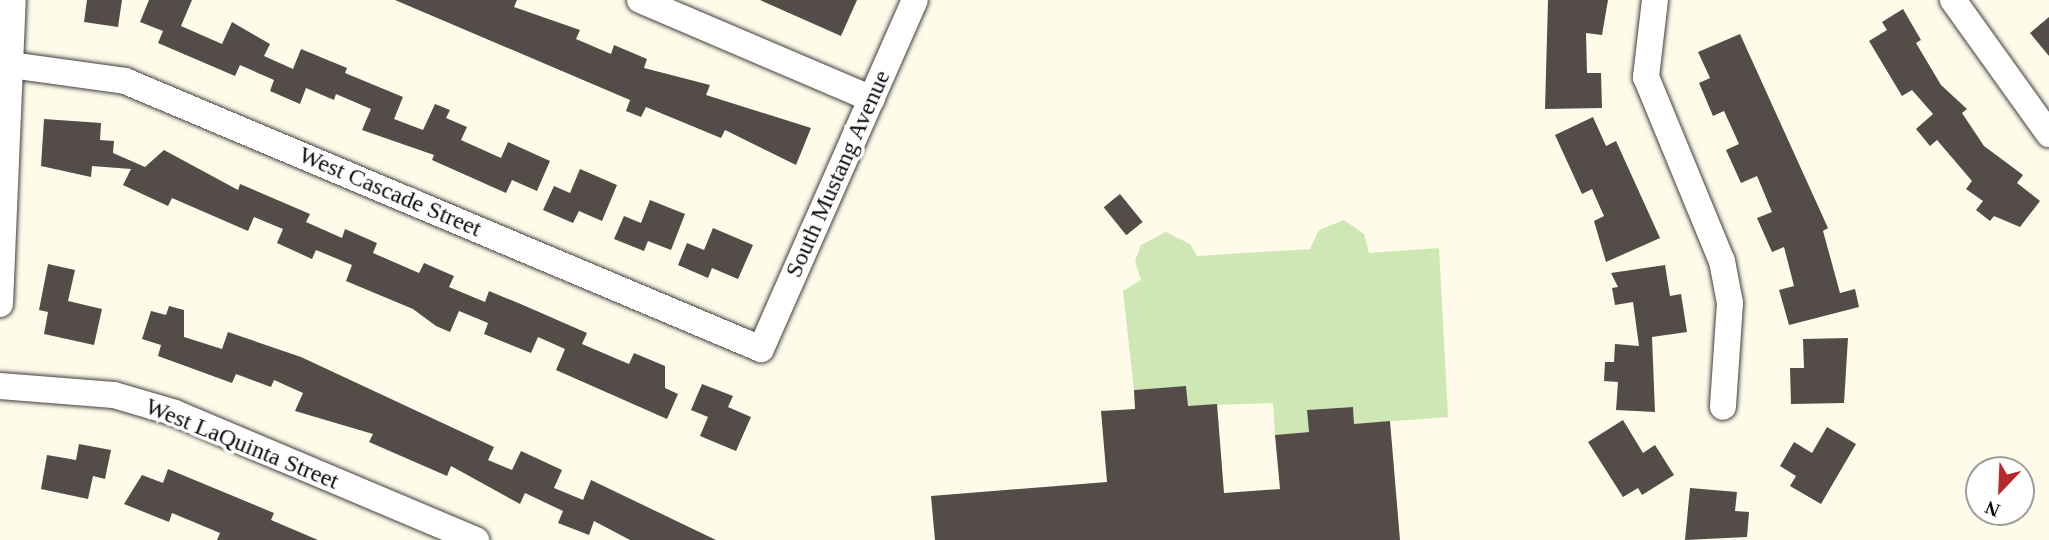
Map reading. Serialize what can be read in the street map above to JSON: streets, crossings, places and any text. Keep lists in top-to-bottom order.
{
  "streets": {
    "street": ["South Mustang Avenue", "West Cascade Street", "West LaQuinta Street"]
  },
  "crossings": [
    ["South Mustang Avenue", "West Cascade Street"]
  ],
  "north": "bottom left"
}
